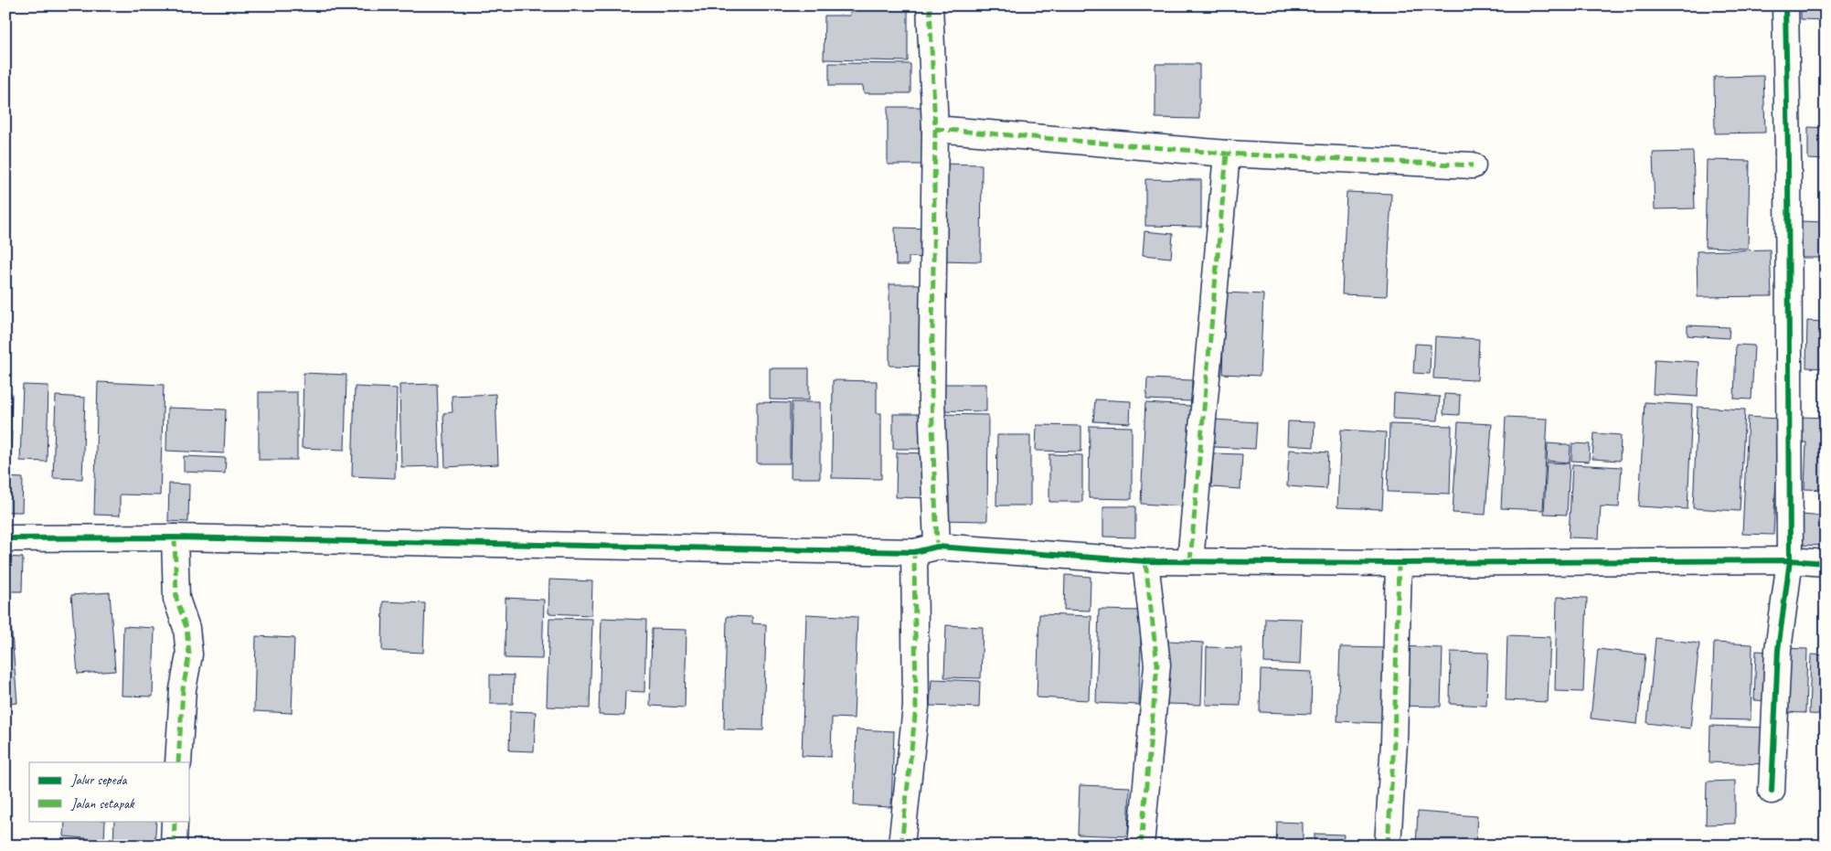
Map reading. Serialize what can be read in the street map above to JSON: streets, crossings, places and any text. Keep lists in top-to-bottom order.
{
  "legend": ["Jalur sepeda", "Jalan setapak"]
}
